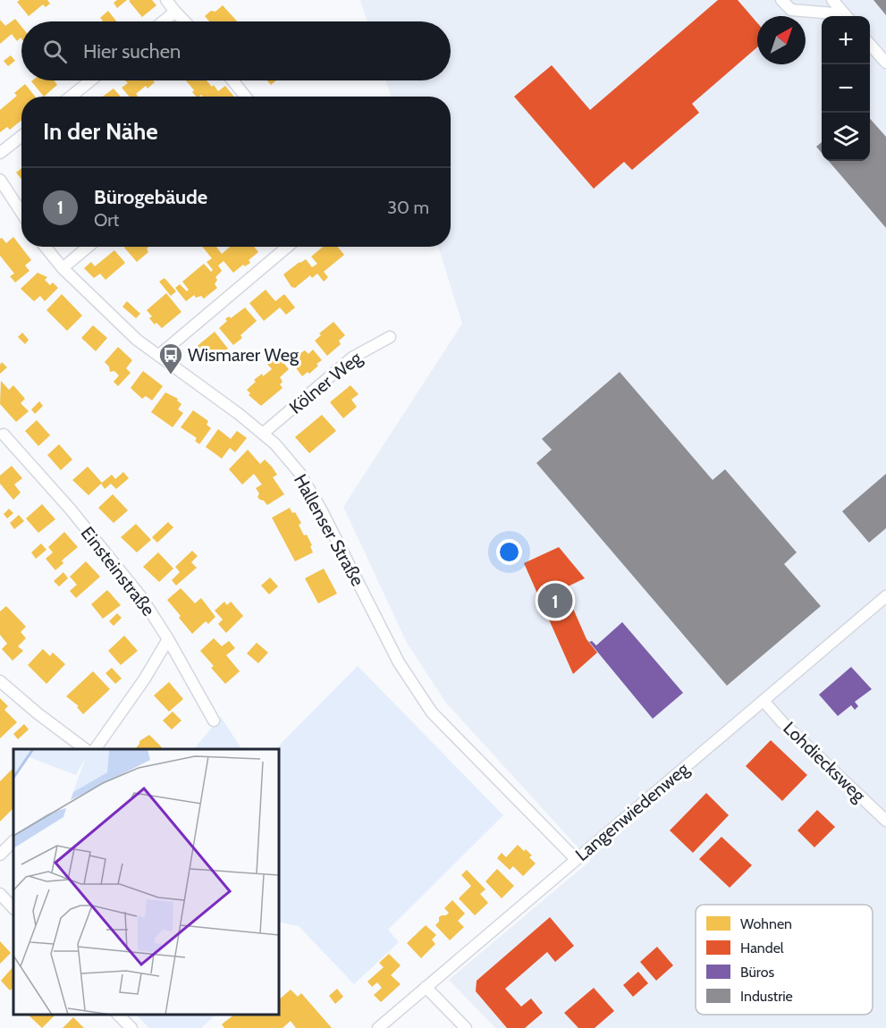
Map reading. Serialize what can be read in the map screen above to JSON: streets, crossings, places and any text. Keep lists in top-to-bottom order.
{
  "streets": {
    "street": [
      "Kölner Weg",
      "Hallenser Straße",
      "Einsteinstraße",
      "Lohdiecksweg",
      "Langenwiedenweg"
    ]
  },
  "crossings": [
    ["Kölner Weg", "Hallenser Straße"],
    ["Hallenser Straße", "Langenwiedenweg"],
    ["Lohdiecksweg", "Langenwiedenweg"]
  ],
  "places": {
    "bus stop": ["Wismarer Weg"]
  },
  "legend": [
    "Wohnen",
    "Handel",
    "Büros",
    "Industrie"
  ],
  "north": "top right",
  "page": {
    "map_buttons": ["+", "−"],
    "search": "Hier suchen",
    "heading": "In der Nähe",
    "list": [
      {
        "mark": "1",
        "name": "Bürogebäude",
        "note": "Ort",
        "value": "30 m"
      }
    ],
    "pins": "1"
  }
}
